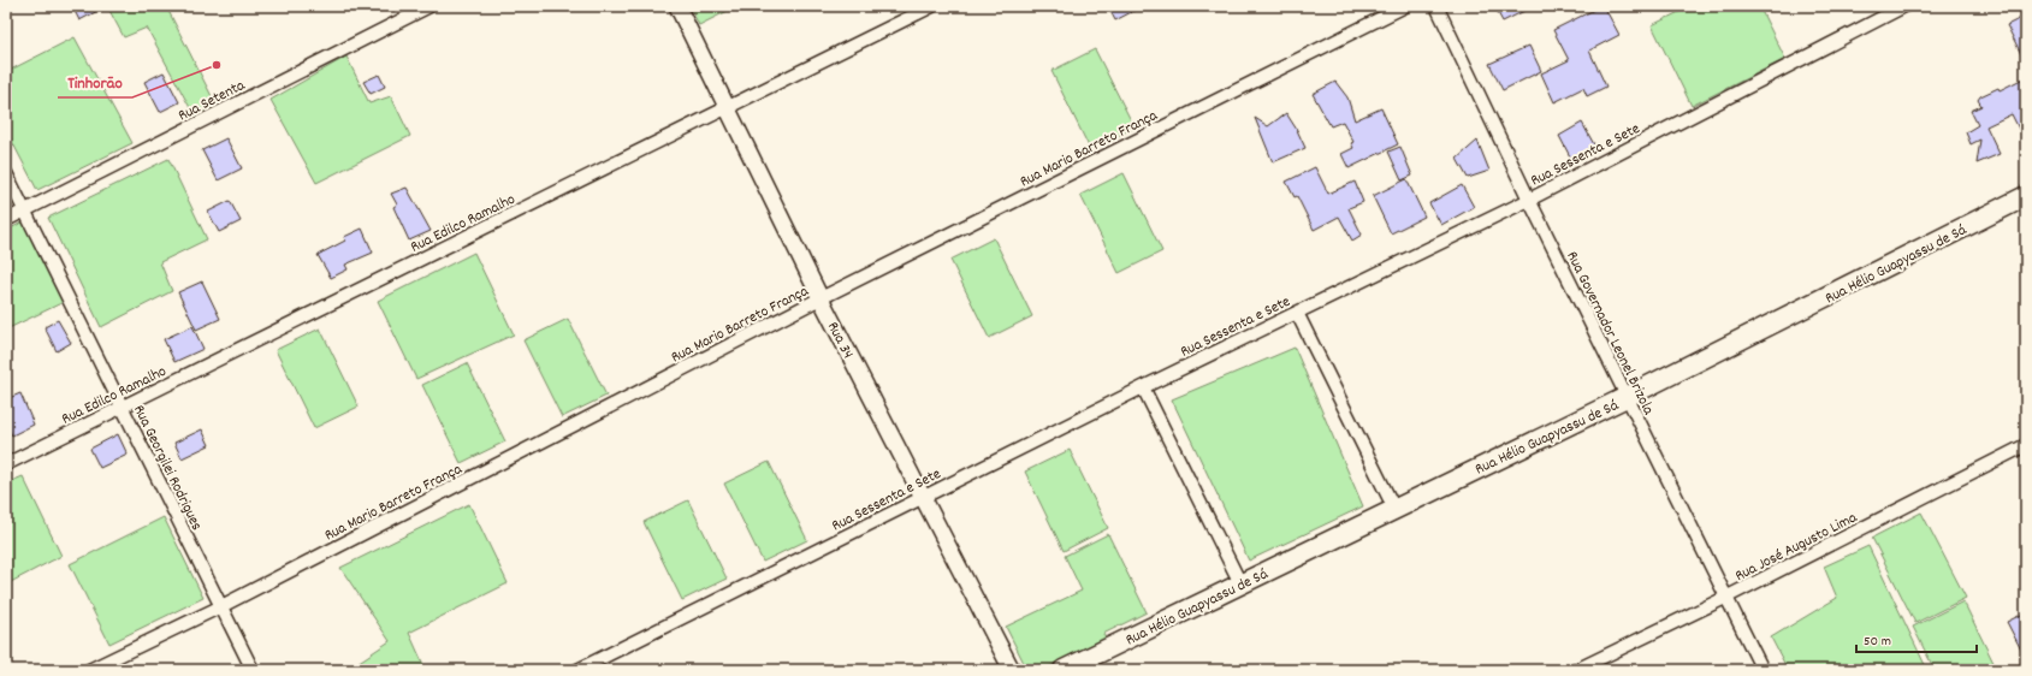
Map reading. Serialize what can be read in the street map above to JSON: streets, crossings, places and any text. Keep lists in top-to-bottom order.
{
  "streets": {
    "main road": ["Rua Hélio Guapyassu de Sá"],
    "street": [
      "Rua Setenta",
      "Rua Mario Barreto França",
      "Rua Sessenta e Sete",
      "Rua Edilco Ramalho",
      "Rua Governador Leonel Brizola",
      "Rua 34",
      "Rua Georgilei Rodrigues",
      "Rua José Augusto Lima"
    ]
  },
  "crossings": [
    ["Rua Setenta", "Rua Georgilei Rodrigues"],
    ["Rua Mario Barreto França", "Rua 34"],
    ["Rua Mario Barreto França", "Rua Georgilei Rodrigues"],
    ["Rua Sessenta e Sete", "Rua Governador Leonel Brizola"],
    ["Rua Sessenta e Sete", "Rua 34"],
    ["Rua Edilco Ramalho", "Rua 34"],
    ["Rua Edilco Ramalho", "Rua Georgilei Rodrigues"],
    ["Rua Hélio Guapyassu de Sá", "Rua Governador Leonel Brizola"],
    ["Rua Governador Leonel Brizola", "Rua José Augusto Lima"]
  ],
  "places": ["Tinhorão"],
  "scale_bar": "50 m"
}
